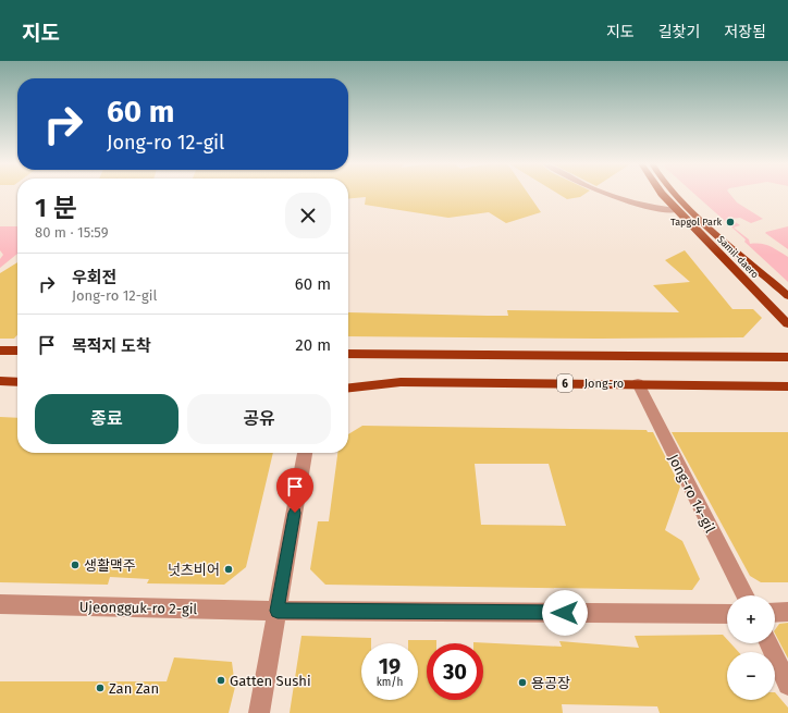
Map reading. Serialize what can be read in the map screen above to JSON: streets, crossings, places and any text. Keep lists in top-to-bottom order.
{
  "streets": {
    "main road": ["Samil-daero", "6", "Jong-ro"],
    "street": ["Jong-ro 14-gil", "Ujeongguk-ro 2-gil"]
  },
  "crossings": [
    ["Jong-ro", "Jong-ro 14-gil"]
  ],
  "places": [
    "Tapgol Park",
    "생활맥주",
    "넛츠비어",
    "Gatten Sushi",
    "용공장",
    "Zan Zan"
  ],
  "page": {
    "header": "지도",
    "nav": ["지도", "길찾기", "저장됨"],
    "turn": ["60 m", "Jong-ro 12-gil"],
    "heading": ["1 분", "80 m · 15:59"],
    "list": [
      {
        "name": "우회전",
        "note": "Jong-ro 12-gil",
        "value": "60 m"
      },
      {
        "name": "목적지 도착",
        "value": "20 m"
      }
    ],
    "buttons": ["종료", "공유"],
    "map_buttons": ["+", "−"],
    "speed": "19 km/h",
    "limit": "30"
  }
}
